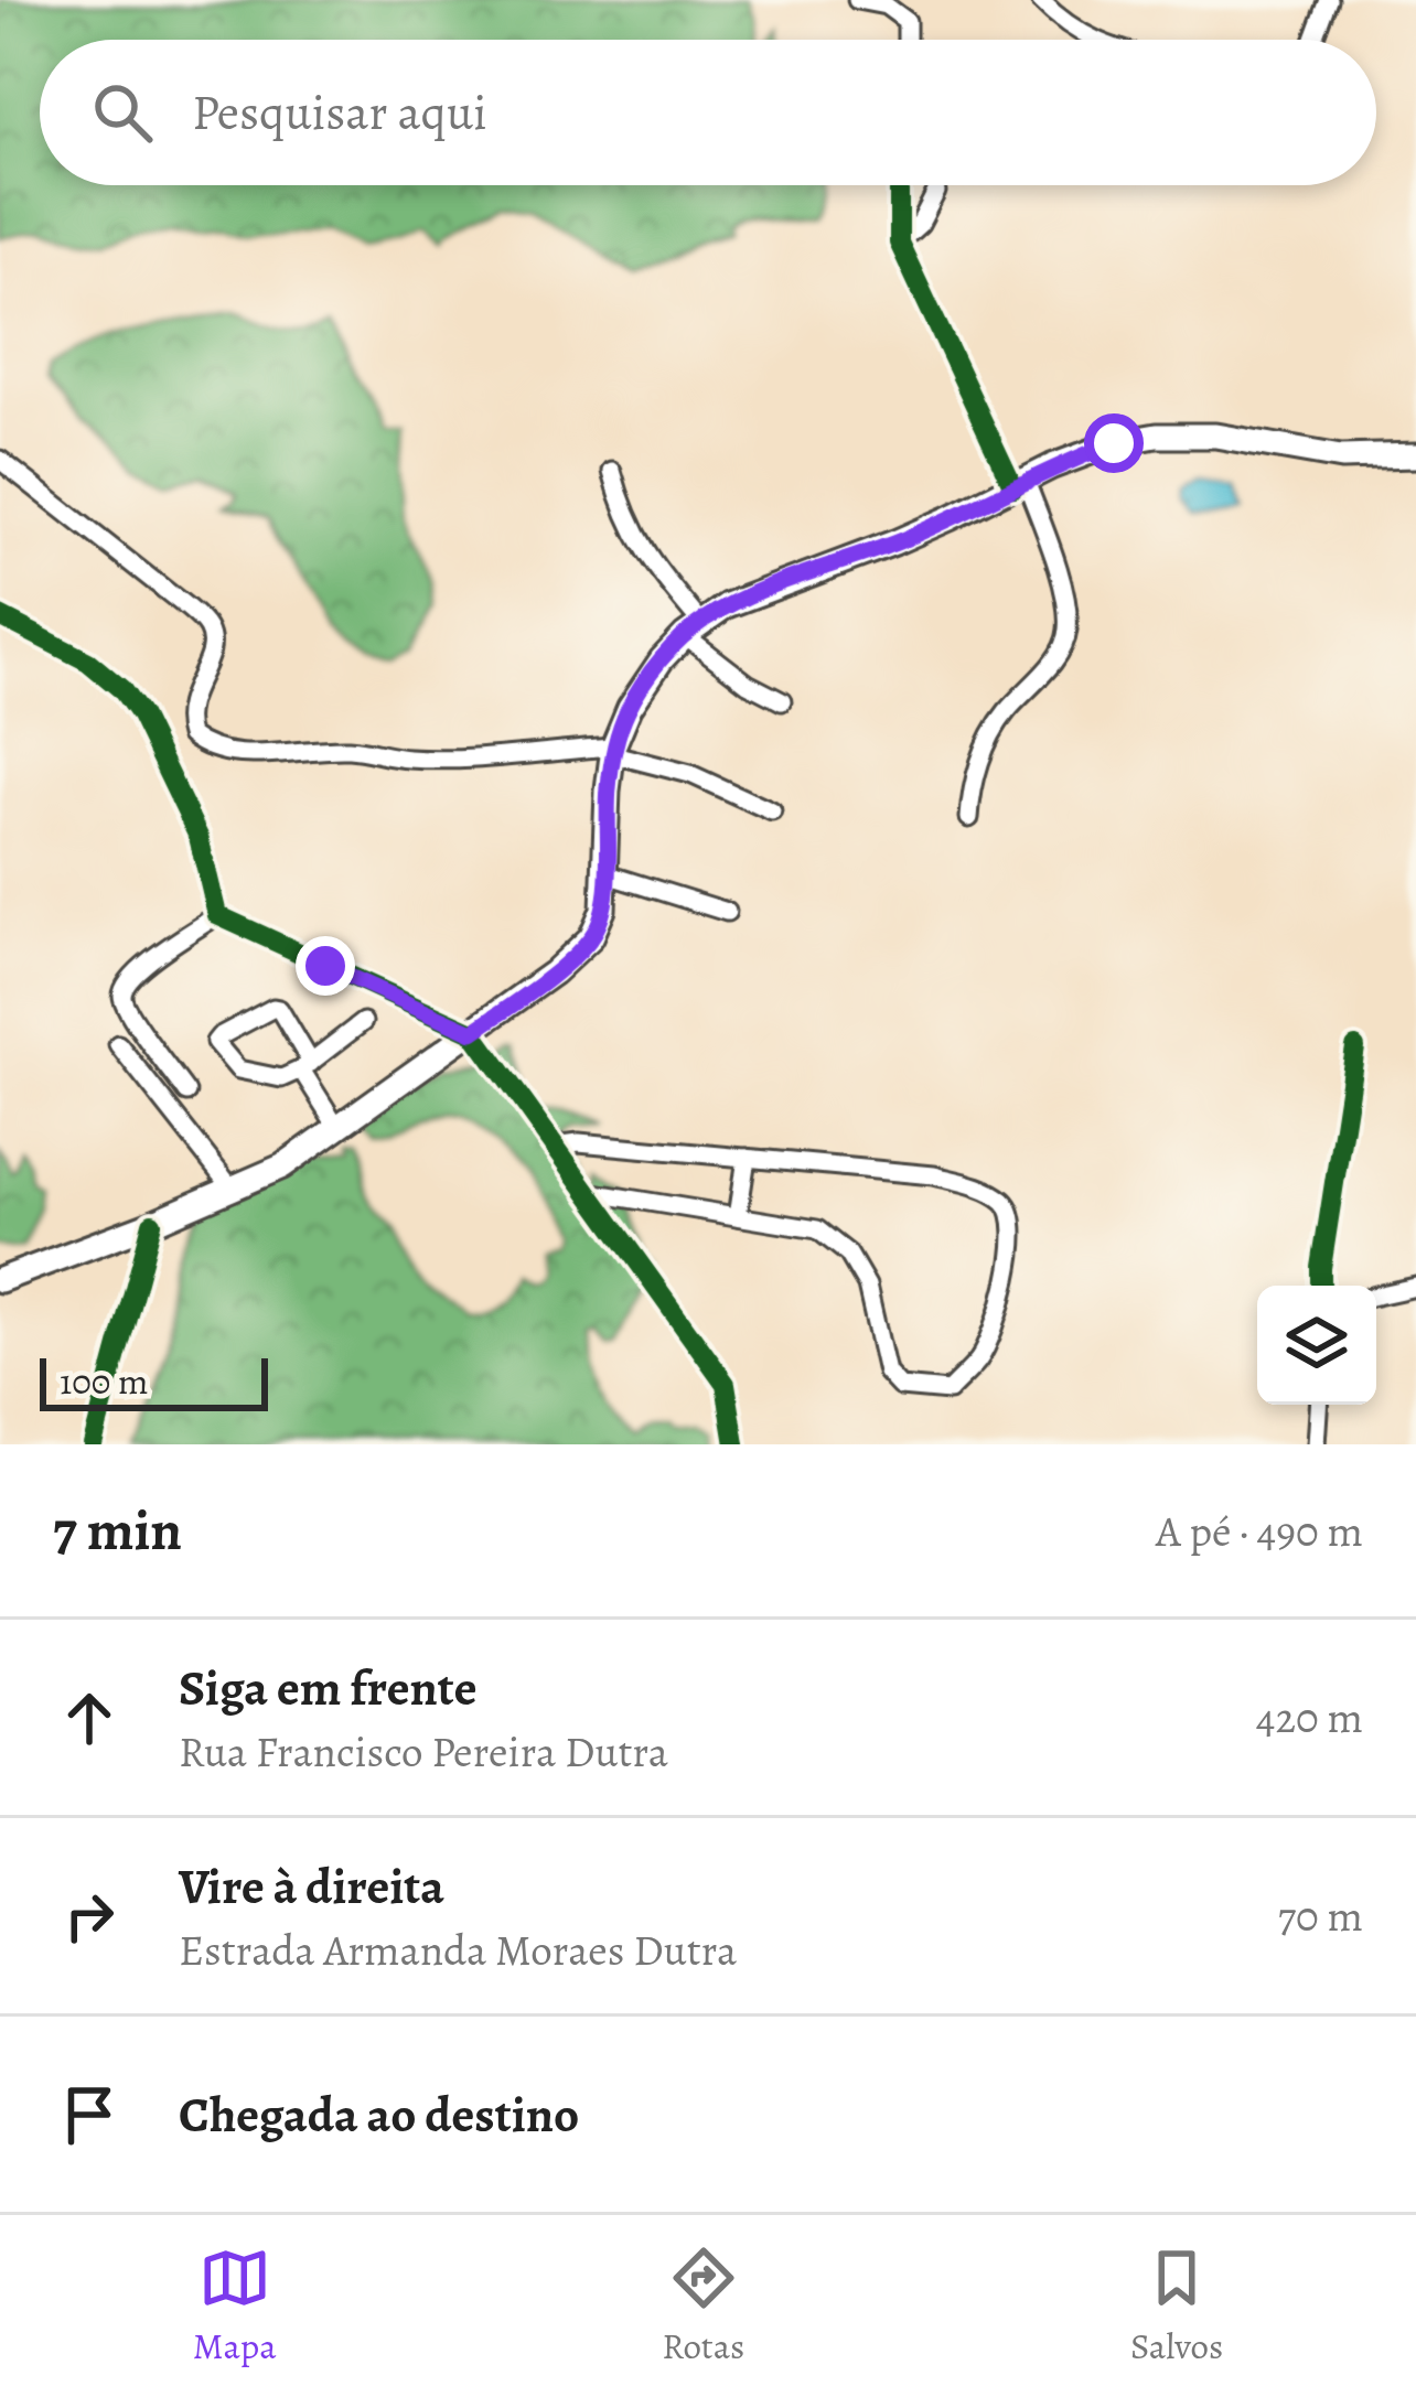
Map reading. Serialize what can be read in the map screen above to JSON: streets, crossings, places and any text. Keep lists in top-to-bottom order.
{
  "scale_bar": "100 m",
  "page": {
    "search": "Pesquisar aqui",
    "scale": "100 m",
    "heading": ["7 min", "A pé · 490 m"],
    "list": [
      ["Siga em frente", "Rua Francisco Pereira Dutra", "420 m"],
      ["Vire à direita", "Estrada Armanda Moraes Dutra", "70 m"],
      "Chegada ao destino"
    ],
    "nav": ["Mapa", "Rotas", "Salvos"]
  }
}
